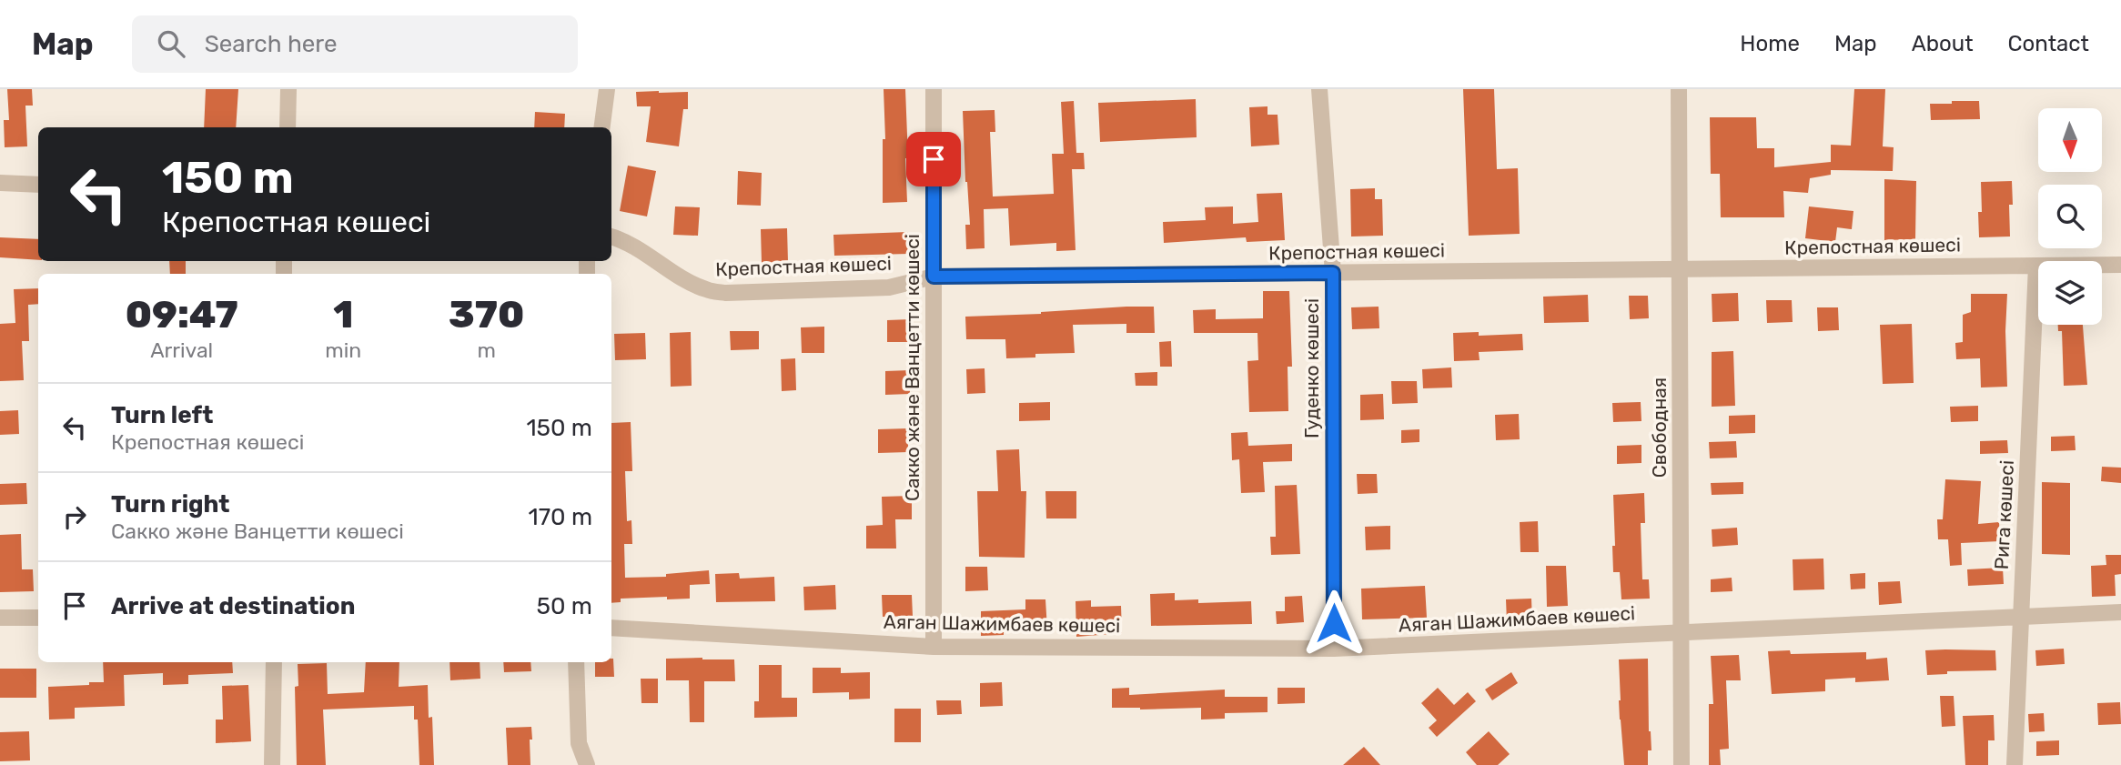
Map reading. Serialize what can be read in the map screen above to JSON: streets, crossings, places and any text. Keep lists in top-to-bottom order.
{
  "streets": {
    "street": [
      "Крепостная көшесі",
      "Сакко және Ванцетти көшесі",
      "Гуденко көшесі",
      "Свободная",
      "Рига көшесі",
      "Аяган Шажимбаев көшесі"
    ]
  },
  "crossings": [
    ["Крепостная көшесі", "Сакко және Ванцетти көшесі"],
    ["Крепостная көшесі", "Гуденко көшесі"],
    ["Крепостная көшесі", "Свободная"],
    ["Крепостная көшесі", "Рига көшесі"],
    ["Сакко және Ванцетти көшесі", "Аяган Шажимбаев көшесі"],
    ["Гуденко көшесі", "Аяган Шажимбаев көшесі"],
    ["Свободная", "Аяган Шажимбаев көшесі"],
    ["Рига көшесі", "Аяган Шажимбаев көшесі"]
  ],
  "north": "bottom",
  "page": {
    "header": "Map",
    "search": "Search here",
    "nav": [
      "Home",
      "Map",
      "About",
      "Contact"
    ],
    "turn": ["150 m", "Крепостная көшесі"],
    "eta": [
      "09:47",
      "Arrival",
      "1",
      "min",
      "370",
      "m"
    ],
    "list": [
      {
        "name": "Turn left",
        "note": "Крепостная көшесі",
        "value": "150 m"
      },
      {
        "name": "Turn right",
        "note": "Сакко және Ванцетти көшесі",
        "value": "170 m"
      },
      {
        "name": "Arrive at destination",
        "value": "50 m"
      }
    ]
  }
}
